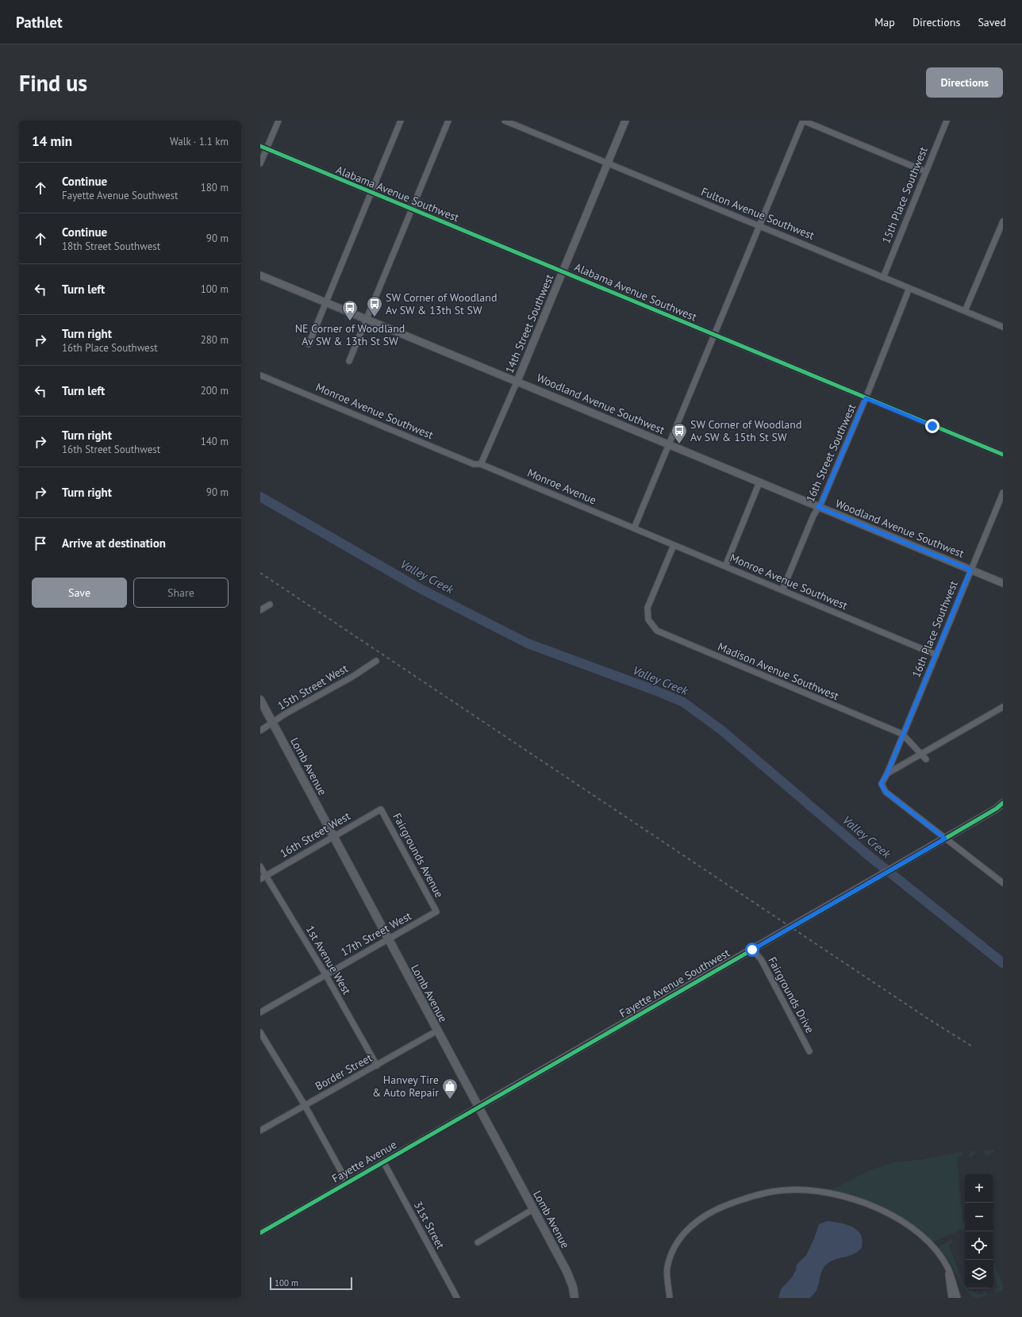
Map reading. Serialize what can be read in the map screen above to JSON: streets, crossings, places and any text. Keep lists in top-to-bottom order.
{
  "streets": {
    "main road": ["Lomb Avenue"],
    "street": [
      "Alabama Avenue Southwest",
      "15th Place Southwest",
      "Fulton Avenue Southwest",
      "14th Street Southwest",
      "Woodland Avenue Southwest",
      "Monroe Avenue Southwest",
      "16th Street Southwest",
      "Monroe Avenue",
      "16th Place Southwest",
      "Madison Avenue Southwest",
      "15th Street West",
      "16th Street West",
      "Fairgrounds Avenue",
      "17th Street West",
      "1st Avenue West",
      "Fayette Avenue Southwest",
      "Fairgrounds Drive",
      "Border Street",
      "Fayette Avenue",
      "31st Street"
    ]
  },
  "crossings": [
    ["Alabama Avenue Southwest", "14th Street Southwest"],
    ["Alabama Avenue Southwest", "16th Street Southwest"],
    ["15th Place Southwest", "Fulton Avenue Southwest"],
    ["Fulton Avenue Southwest", "14th Street Southwest"],
    ["Fulton Avenue Southwest", "16th Street Southwest"],
    ["14th Street Southwest", "Woodland Avenue Southwest"],
    ["14th Street Southwest", "Monroe Avenue Southwest"],
    ["14th Street Southwest", "Monroe Avenue"],
    ["Woodland Avenue Southwest", "16th Street Southwest"],
    ["Woodland Avenue Southwest", "16th Place Southwest"],
    ["Monroe Avenue Southwest", "16th Street Southwest"],
    ["Monroe Avenue Southwest", "Monroe Avenue"],
    ["Monroe Avenue Southwest", "16th Place Southwest"],
    ["Monroe Avenue Southwest", "Madison Avenue Southwest"],
    ["16th Place Southwest", "Madison Avenue Southwest"],
    ["15th Street West", "Lomb Avenue"],
    ["Lomb Avenue", "16th Street West"],
    ["Lomb Avenue", "17th Street West"],
    ["Lomb Avenue", "Fayette Avenue Southwest"],
    ["Lomb Avenue", "Border Street"],
    ["Lomb Avenue", "Fayette Avenue"],
    ["16th Street West", "Fairgrounds Avenue"],
    ["16th Street West", "1st Avenue West"],
    ["Fairgrounds Avenue", "17th Street West"],
    ["17th Street West", "1st Avenue West"],
    ["1st Avenue West", "Border Street"],
    ["Fayette Avenue Southwest", "Fairgrounds Drive"],
    ["Fayette Avenue Southwest", "Fayette Avenue"],
    ["Fayette Avenue", "31st Street"]
  ],
  "water": ["Valley Creek"],
  "places": {
    "bus stop": ["SW Corner of Woodland Av SW & 13th St SW", "NE Corner of Woodland Av SW & 13th St SW", "SW Corner of Woodland Av SW & 15th St SW"],
    "shop": ["Hanvey Tire & Auto Repair"]
  },
  "scale_bar": "100 m",
  "page": {
    "header": "Pathlet",
    "nav": ["Map", "Directions", "Saved"],
    "buttons": [
      "Directions",
      ["Save", "Share"]
    ],
    "title": "Find us",
    "heading": ["14 min", "Walk · 1.1 km"],
    "list": [
      ["Continue", "Fayette Avenue Southwest", "180 m"],
      ["Continue", "18th Street Southwest", "90 m"],
      ["Turn left", "100 m"],
      ["Turn right", "16th Place Southwest", "280 m"],
      ["Turn left", "200 m"],
      ["Turn right", "16th Street Southwest", "140 m"],
      ["Turn right", "90 m"],
      "Arrive at destination"
    ],
    "map_buttons": ["+", "−"],
    "scale": "100 m"
  }
}
